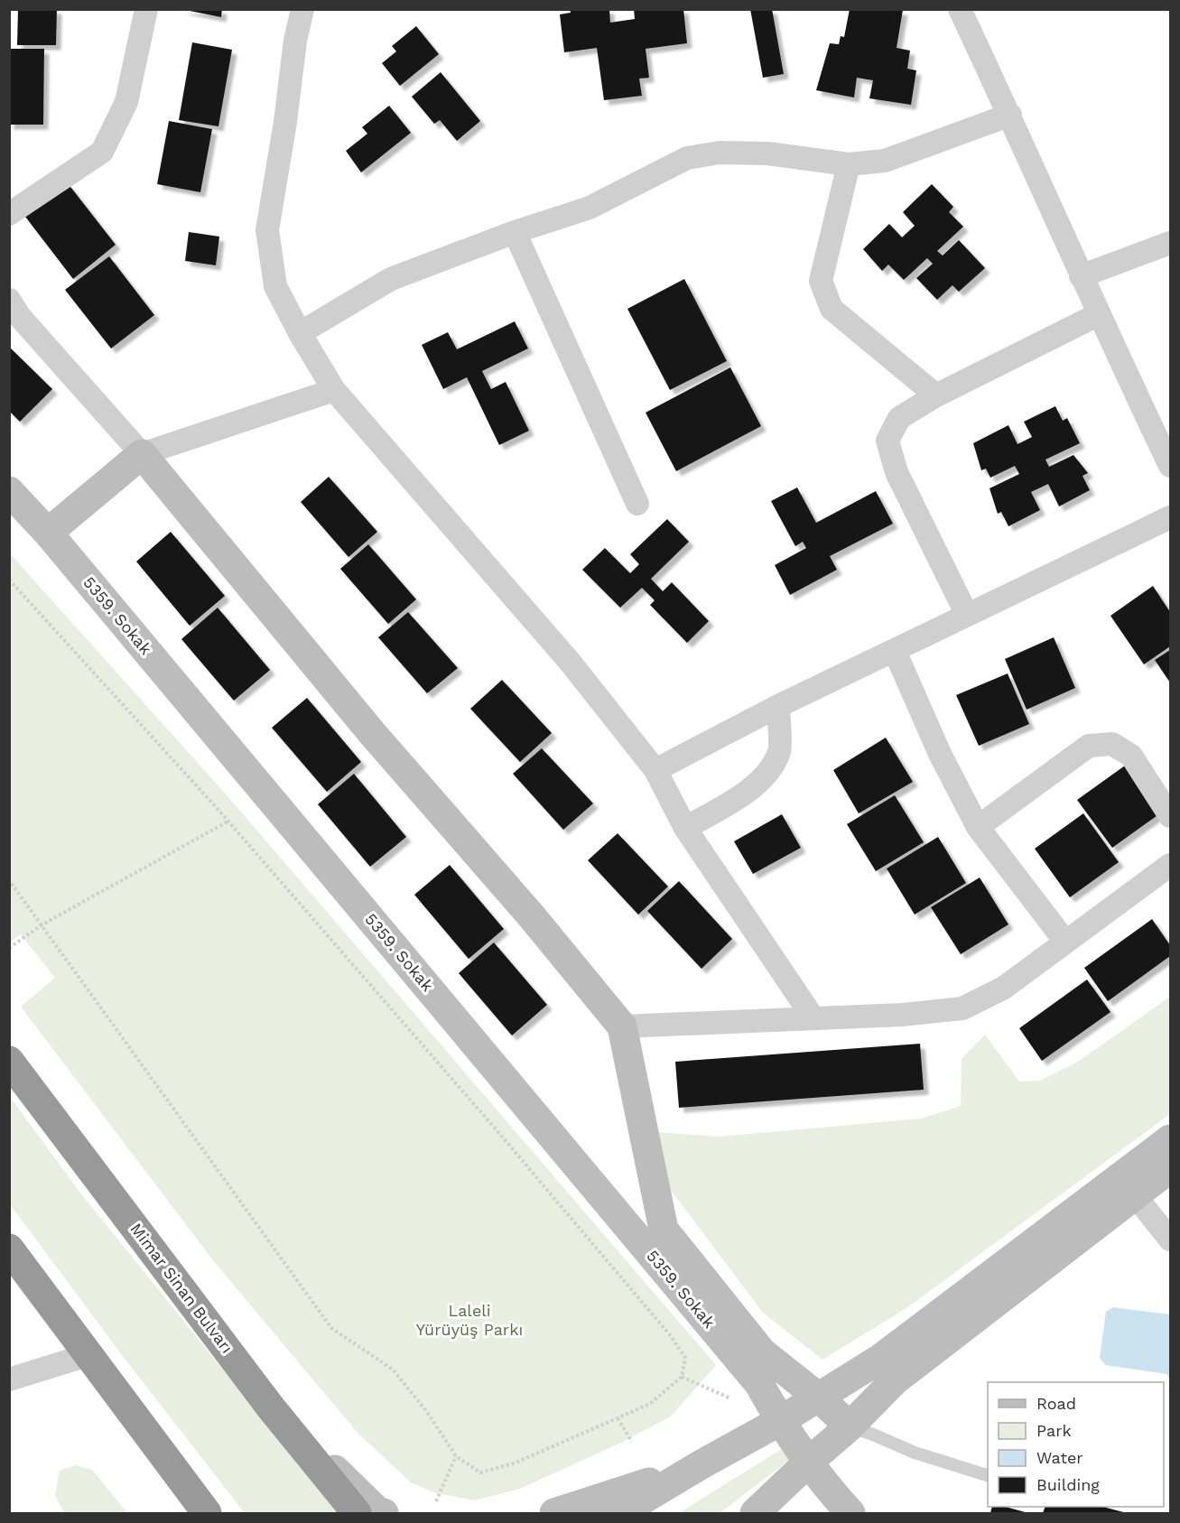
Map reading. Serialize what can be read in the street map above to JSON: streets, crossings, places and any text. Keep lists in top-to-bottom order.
{
  "streets": {
    "highway": ["Mimar Sinan Bulvarı"],
    "street": ["5359. Sokak"]
  },
  "parks": ["Laleli Yürüyüş Parkı"],
  "legend": [
    "Road",
    "Park",
    "Water",
    "Building"
  ]
}
